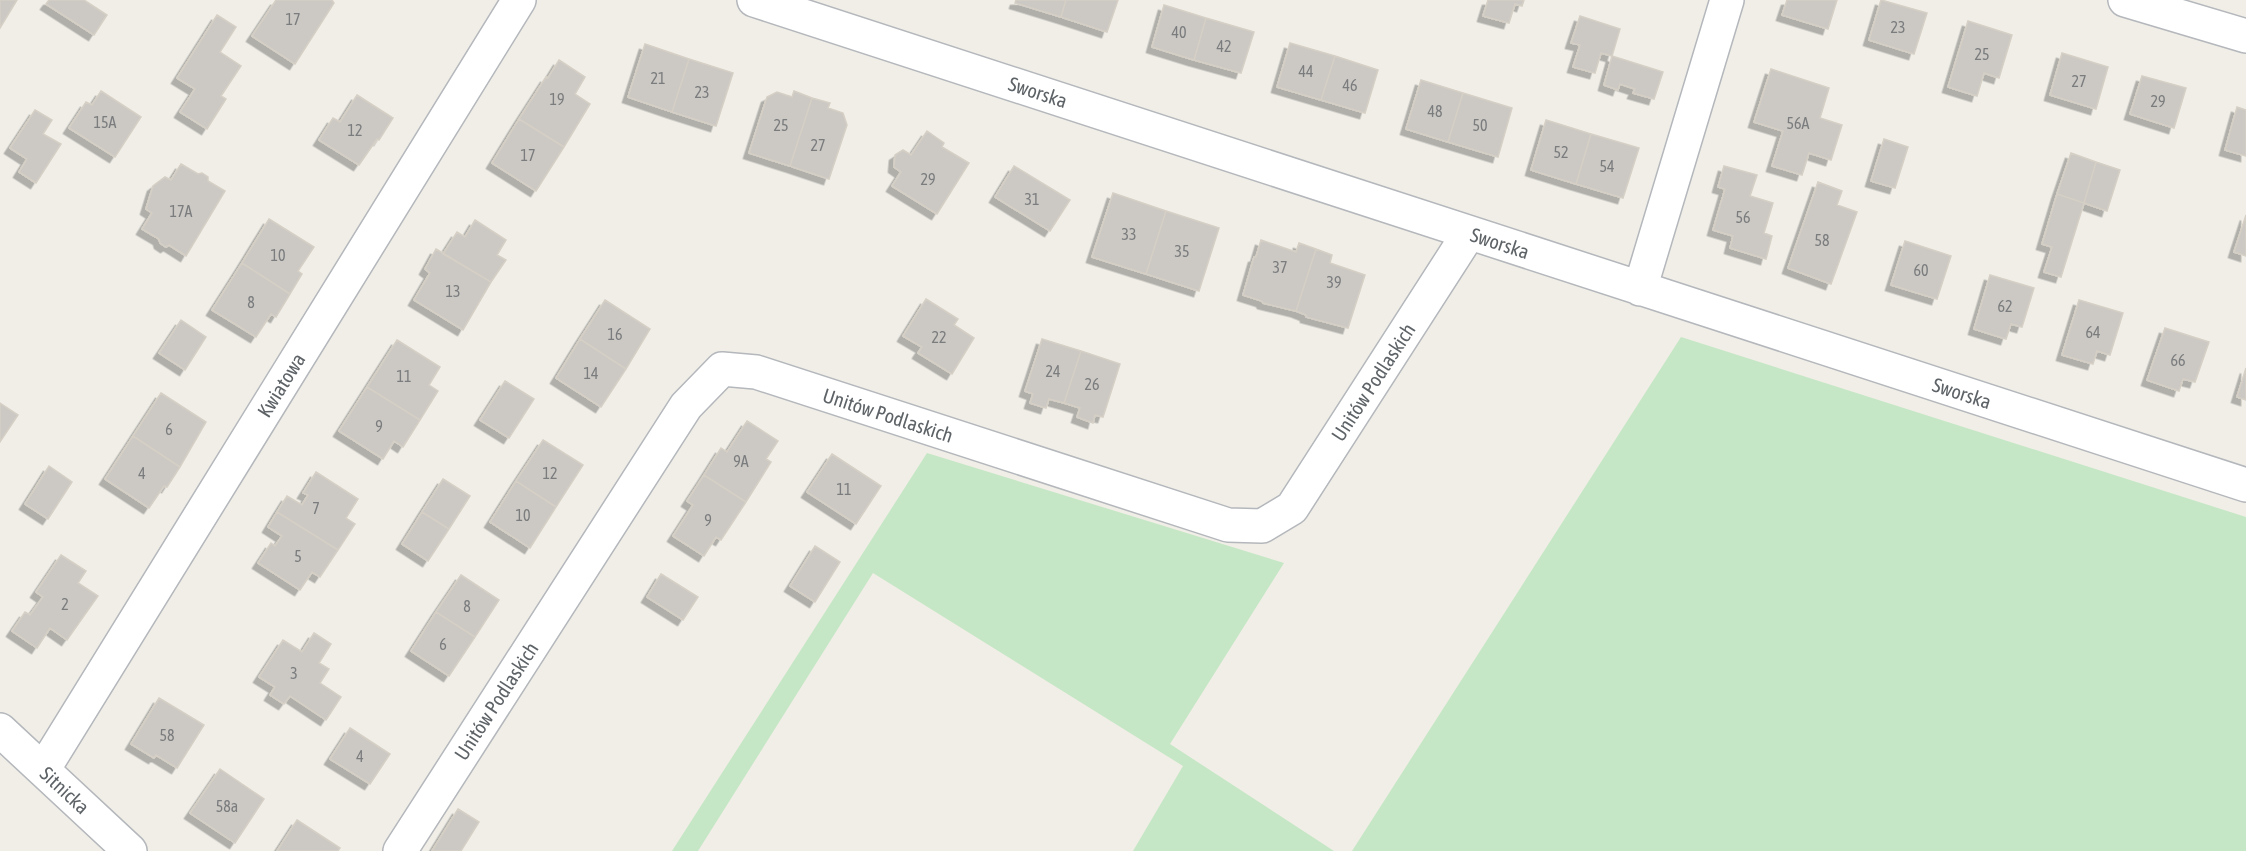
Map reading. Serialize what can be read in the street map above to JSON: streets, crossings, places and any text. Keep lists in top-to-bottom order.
{
  "streets": {
    "street": [
      "Sworska",
      "Unitów Podlaskich",
      "Kwiatowa",
      "Sitnicka"
    ]
  },
  "crossings": [
    ["Sworska", "Unitów Podlaskich"],
    ["Kwiatowa", "Sitnicka"]
  ],
  "house_numbers": [
    "17",
    "23",
    "40",
    "42",
    "25",
    "44",
    "21",
    "27",
    "46",
    "23",
    "19",
    "29",
    "48",
    "15A",
    "56A",
    "25",
    "50",
    "12",
    "27",
    "52",
    "17",
    "54",
    "29",
    "31",
    "17A",
    "56",
    "33",
    "58",
    "35",
    "10",
    "37",
    "60",
    "39",
    "13",
    "8",
    "62",
    "64",
    "16",
    "22",
    "66",
    "24",
    "14",
    "11",
    "26",
    "9",
    "6",
    "9A",
    "4",
    "12",
    "11",
    "7",
    "10",
    "9",
    "5",
    "2",
    "8",
    "6",
    "3",
    "58",
    "4",
    "58a"
  ]
}
